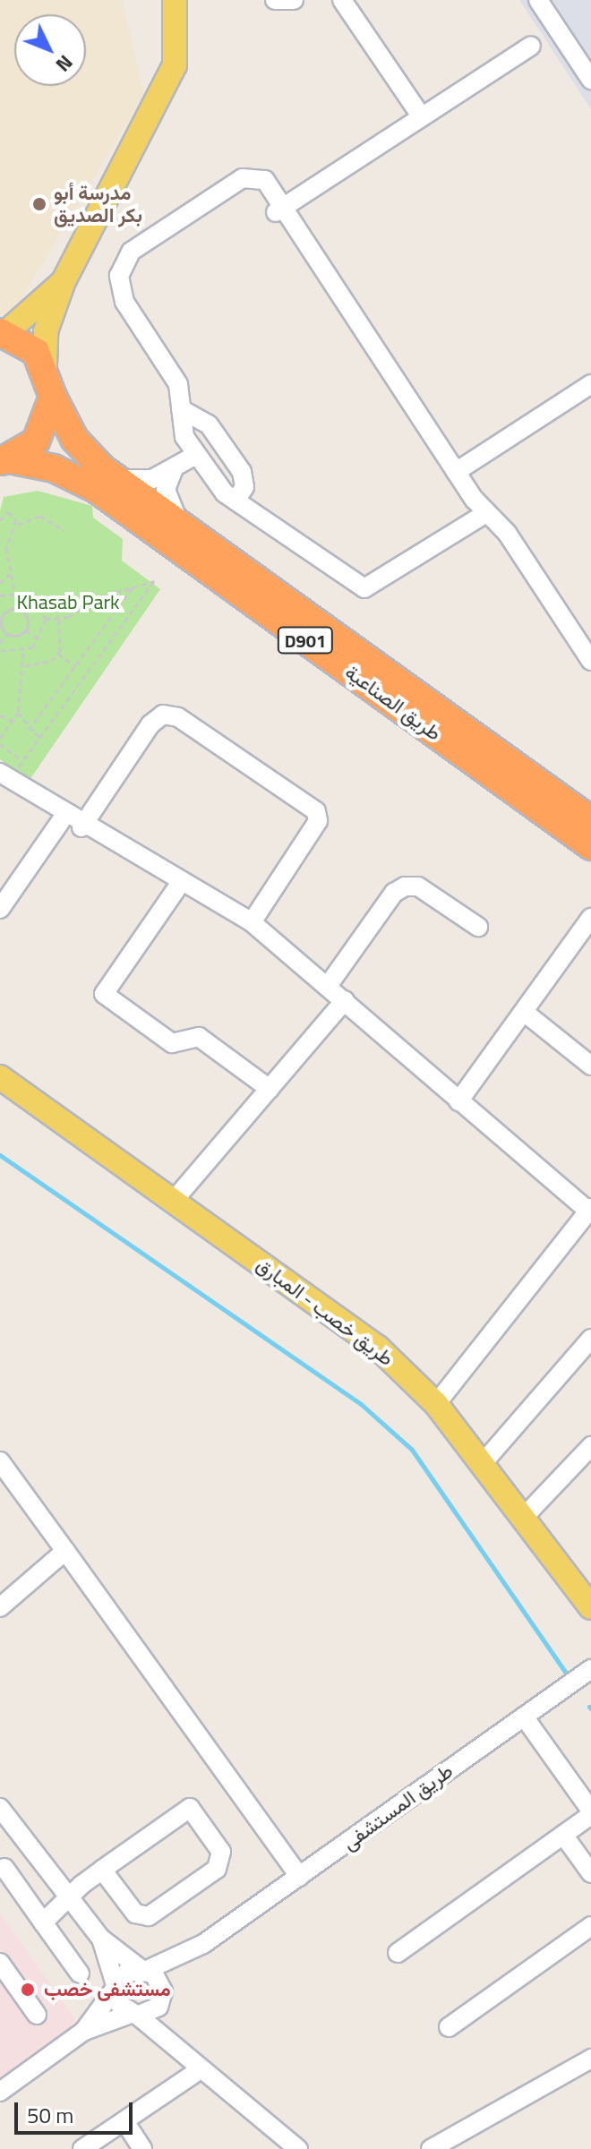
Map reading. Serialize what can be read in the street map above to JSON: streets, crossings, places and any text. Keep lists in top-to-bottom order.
{
  "streets": {
    "highway": ["D901", "طريق الصناعية"],
    "main road": ["طريق خصب - المبارق"],
    "street": ["طريق المستشفى"]
  },
  "crossings": [
    ["D901", "طريق الصناعية"]
  ],
  "parks": ["Khasab Park"],
  "places": ["مدرسة أبو بكر الصديق", "مستشفى خصب"],
  "scale_bar": "50 m",
  "north": "bottom right"
}
